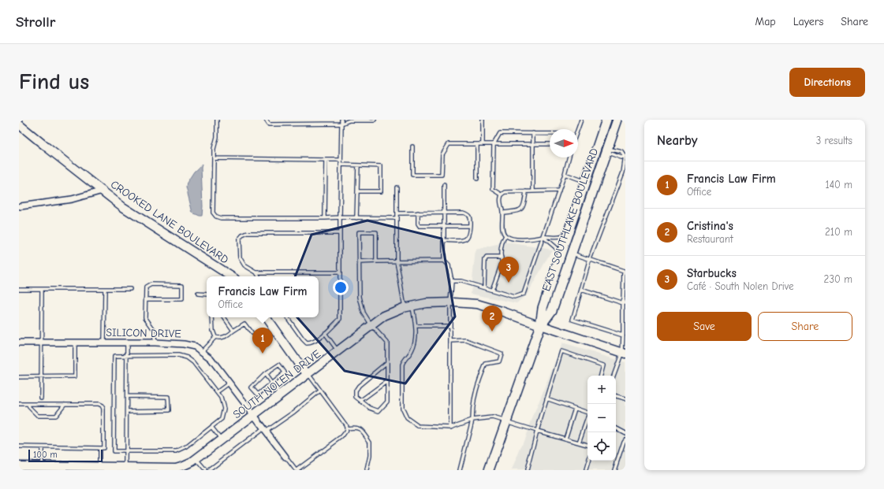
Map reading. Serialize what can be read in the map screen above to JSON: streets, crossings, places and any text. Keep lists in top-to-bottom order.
{
  "streets": {
    "main road": ["EAST SOUTHLAKE BOULEVARD"],
    "street": ["CROOKED LANE BOULEVARD", "SILICON DRIVE", "SOUTH NOLEN DRIVE"]
  },
  "crossings": [
    ["EAST SOUTHLAKE BOULEVARD", "SOUTH NOLEN DRIVE"],
    ["SILICON DRIVE", "SOUTH NOLEN DRIVE"]
  ],
  "scale_bar": "100 m",
  "north": "right",
  "page": {
    "header": "Strollr",
    "nav": ["Map", "Layers", "Share"],
    "buttons": [
      "Directions",
      ["Save", "Share"]
    ],
    "title": "Find us",
    "heading": ["Nearby", "3 results"],
    "list": [
      {
        "mark": "1",
        "name": "Francis Law Firm",
        "note": "Office",
        "value": "140 m"
      },
      {
        "mark": "2",
        "name": "Cristina's",
        "note": "Restaurant",
        "value": "210 m"
      },
      {
        "mark": "3",
        "name": "Starbucks",
        "note": "Café · South Nolen Drive",
        "value": "230 m"
      }
    ],
    "pins": ["3", "2", "1"],
    "popup": ["Francis Law Firm", "Office"],
    "map_buttons": ["+", "−"],
    "scale": "100 m"
  }
}
